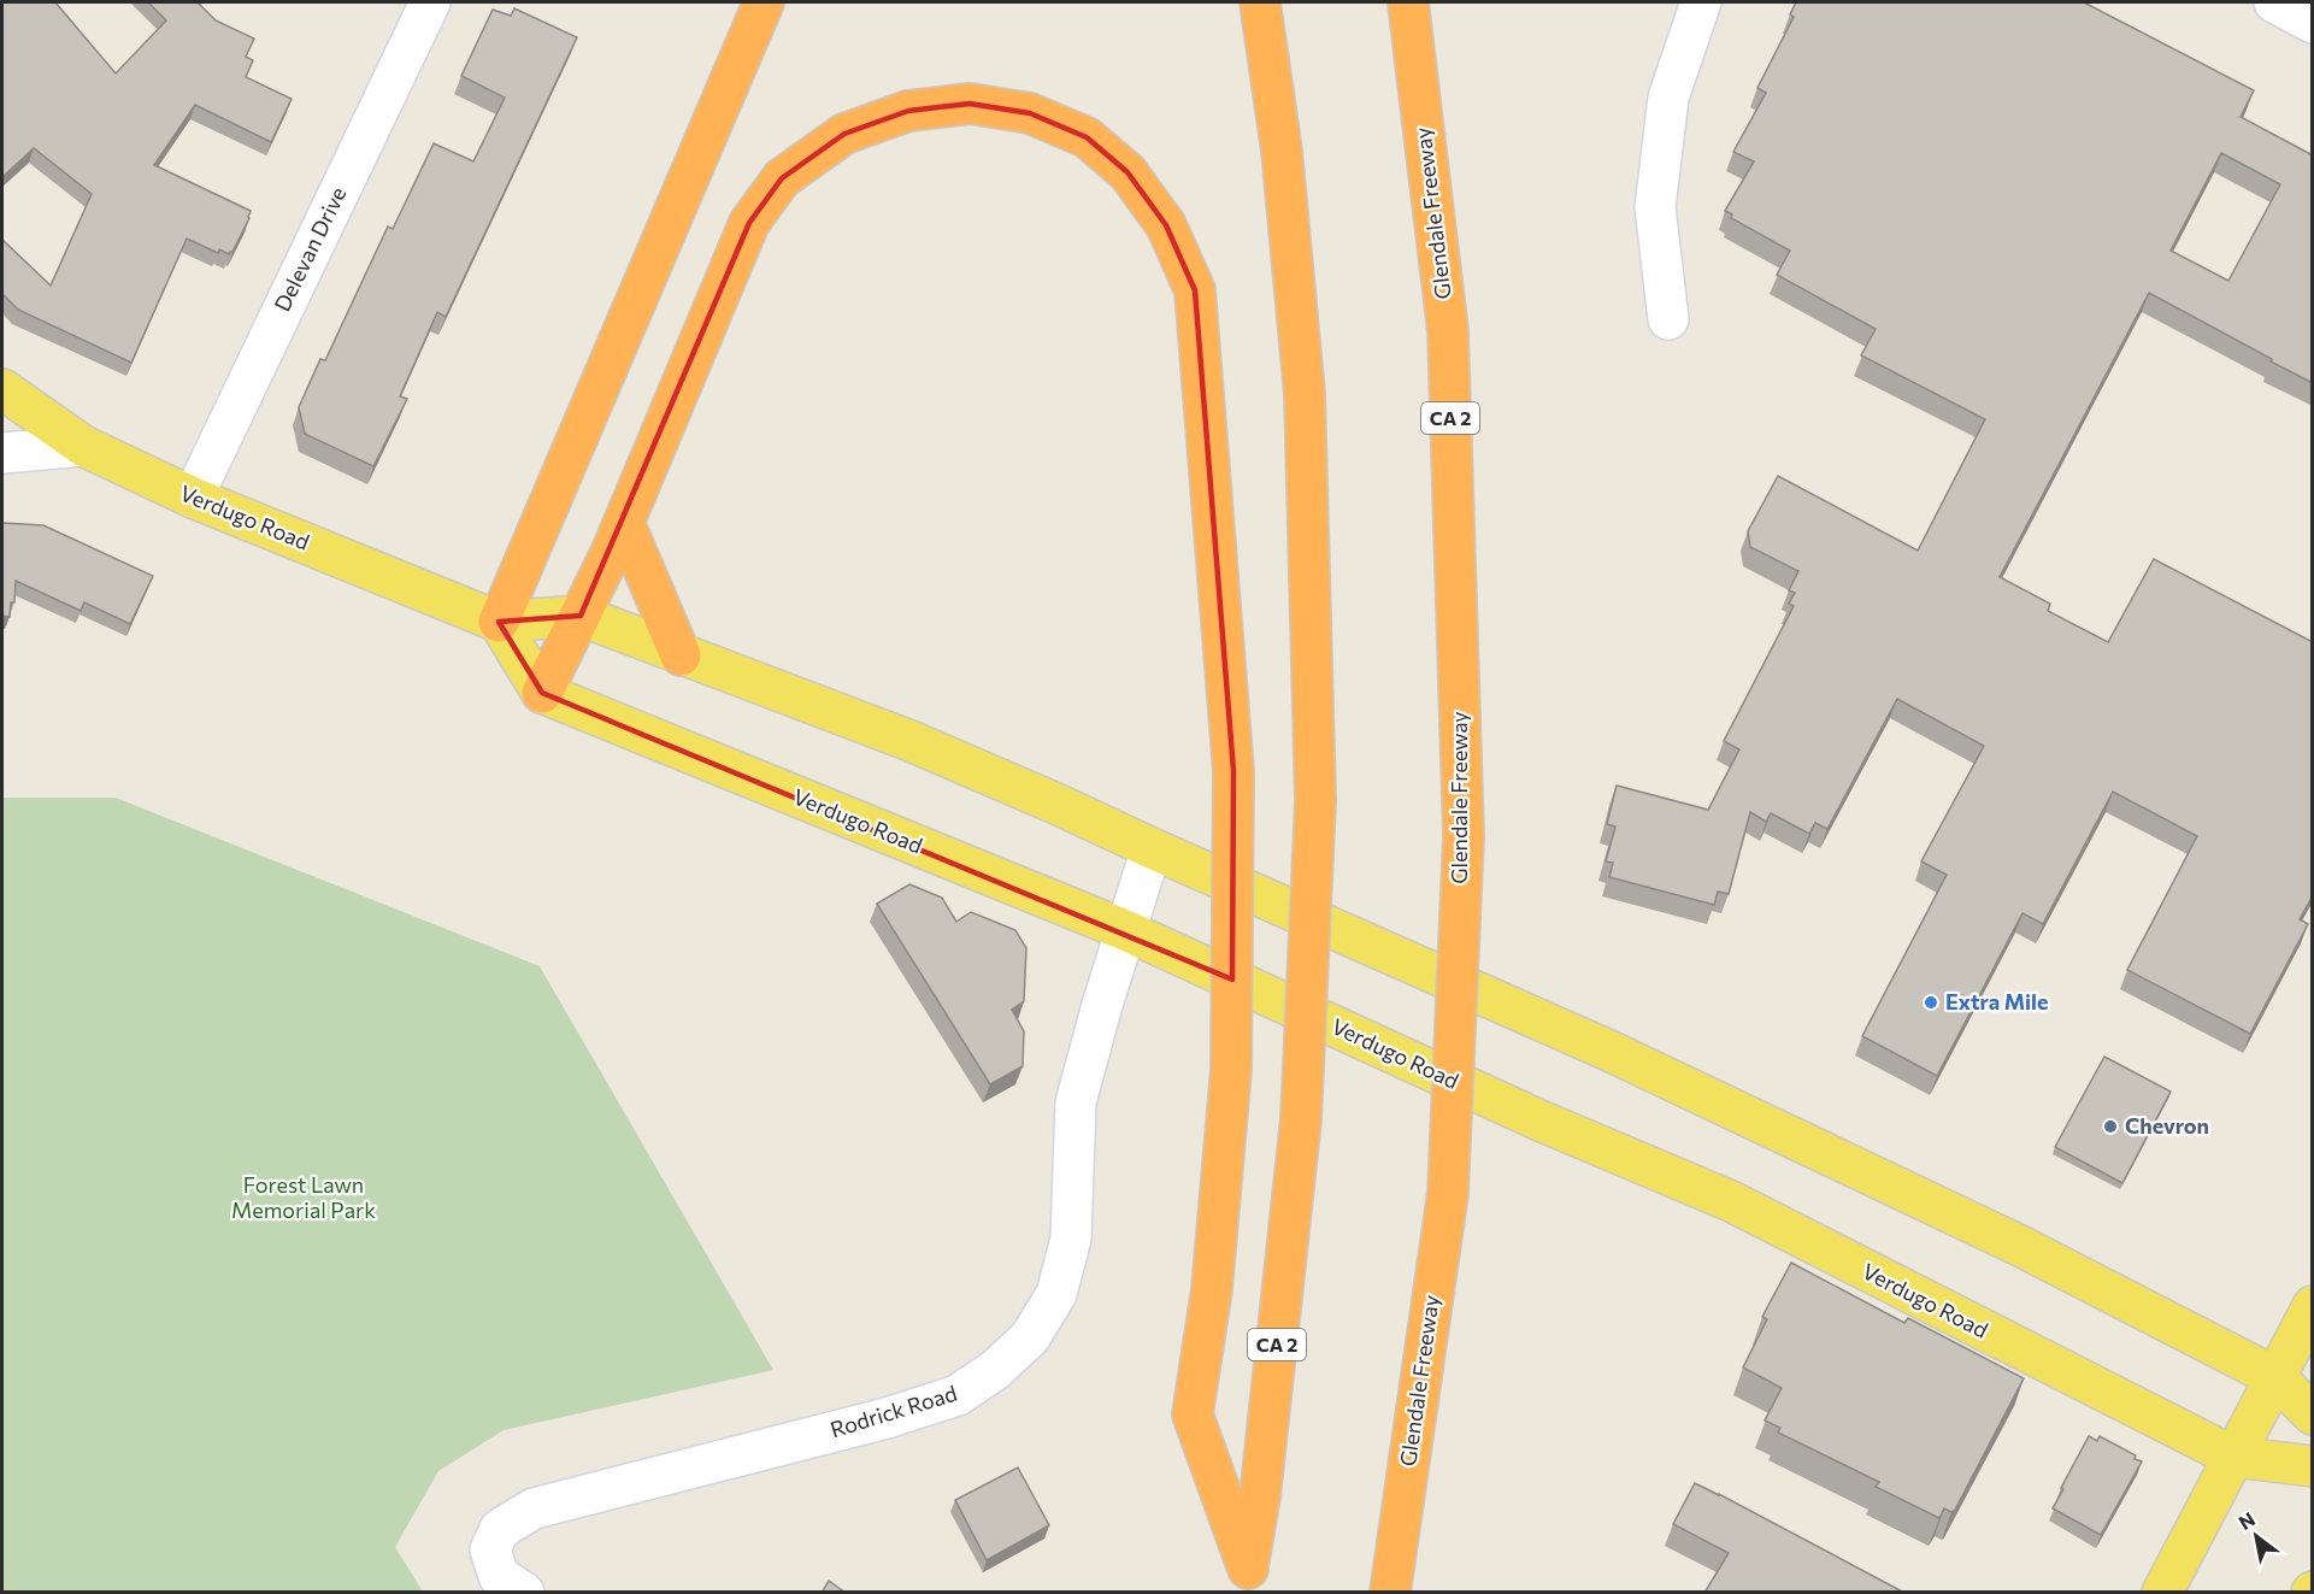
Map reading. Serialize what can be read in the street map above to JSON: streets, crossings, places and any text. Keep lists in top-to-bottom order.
{
  "streets": {
    "highway": ["Glendale Freeway", "CA 2"],
    "main road": ["Verdugo Road"],
    "street": ["Delevan Drive", "Rodrick Road"]
  },
  "crossings": [
    ["Delevan Drive", "Verdugo Road"],
    ["Verdugo Road", "Rodrick Road"]
  ],
  "parks": ["Forest Lawn Memorial Park"],
  "places": ["Extra Mile", "Chevron"],
  "north": "top left"
}
